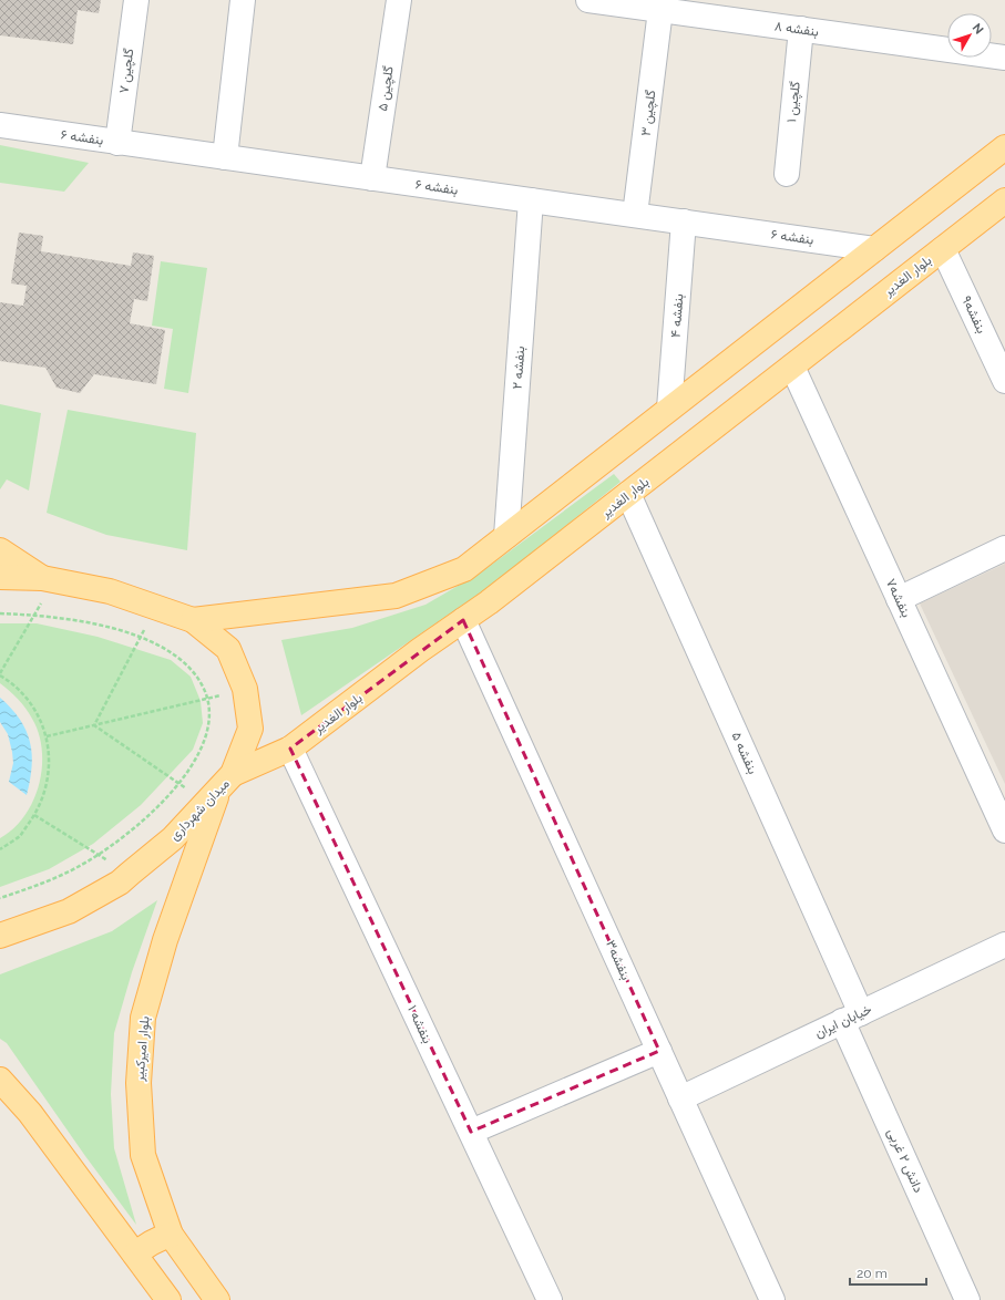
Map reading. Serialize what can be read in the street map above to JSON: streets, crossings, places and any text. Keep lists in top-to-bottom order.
{
  "streets": {
    "main road": ["بلوار الغدیر", "میدان شهرداری", "بلوار امیرکبیر"],
    "street": [
      "بنفشه ۸",
      "گلچین ۷",
      "گلچین ۵",
      "گلچین ۱",
      "گلچین ۳",
      "بنفشه ۶",
      "بنفشه۹",
      "بنفشه ۴",
      "بنفشه ۲",
      "بنفشه۷",
      "بنفشه ۵",
      "بنفشه۳",
      "خیابان ایران",
      "بنفشه ۱",
      "دانش ۲ غربی"
    ]
  },
  "crossings": [
    ["بنفشه ۸", "گلچین ۱"],
    ["بنفشه ۸", "گلچین ۳"],
    ["گلچین ۷", "بنفشه ۶"],
    ["گلچین ۵", "بنفشه ۶"],
    ["گلچین ۳", "بنفشه ۶"],
    ["بنفشه ۶", "بنفشه ۴"],
    ["بنفشه ۶", "بنفشه ۲"],
    ["بلوار الغدیر", "بنفشه۹"],
    ["بلوار الغدیر", "بنفشه۷"],
    ["بلوار الغدیر", "بنفشه ۵"],
    ["بلوار الغدیر", "میدان شهرداری"],
    ["بلوار الغدیر", "بنفشه۳"],
    ["بلوار الغدیر", "بنفشه ۱"],
    ["بلوار الغدیر", "بلوار امیرکبیر"],
    ["بنفشه ۵", "خیابان ایران"],
    ["بنفشه ۵", "دانش ۲ غربی"],
    ["میدان شهرداری", "بلوار امیرکبیر"],
    ["بنفشه۳", "خیابان ایران"],
    ["خیابان ایران", "دانش ۲ غربی"]
  ],
  "scale_bar": "20 m",
  "north": "top right"
}
